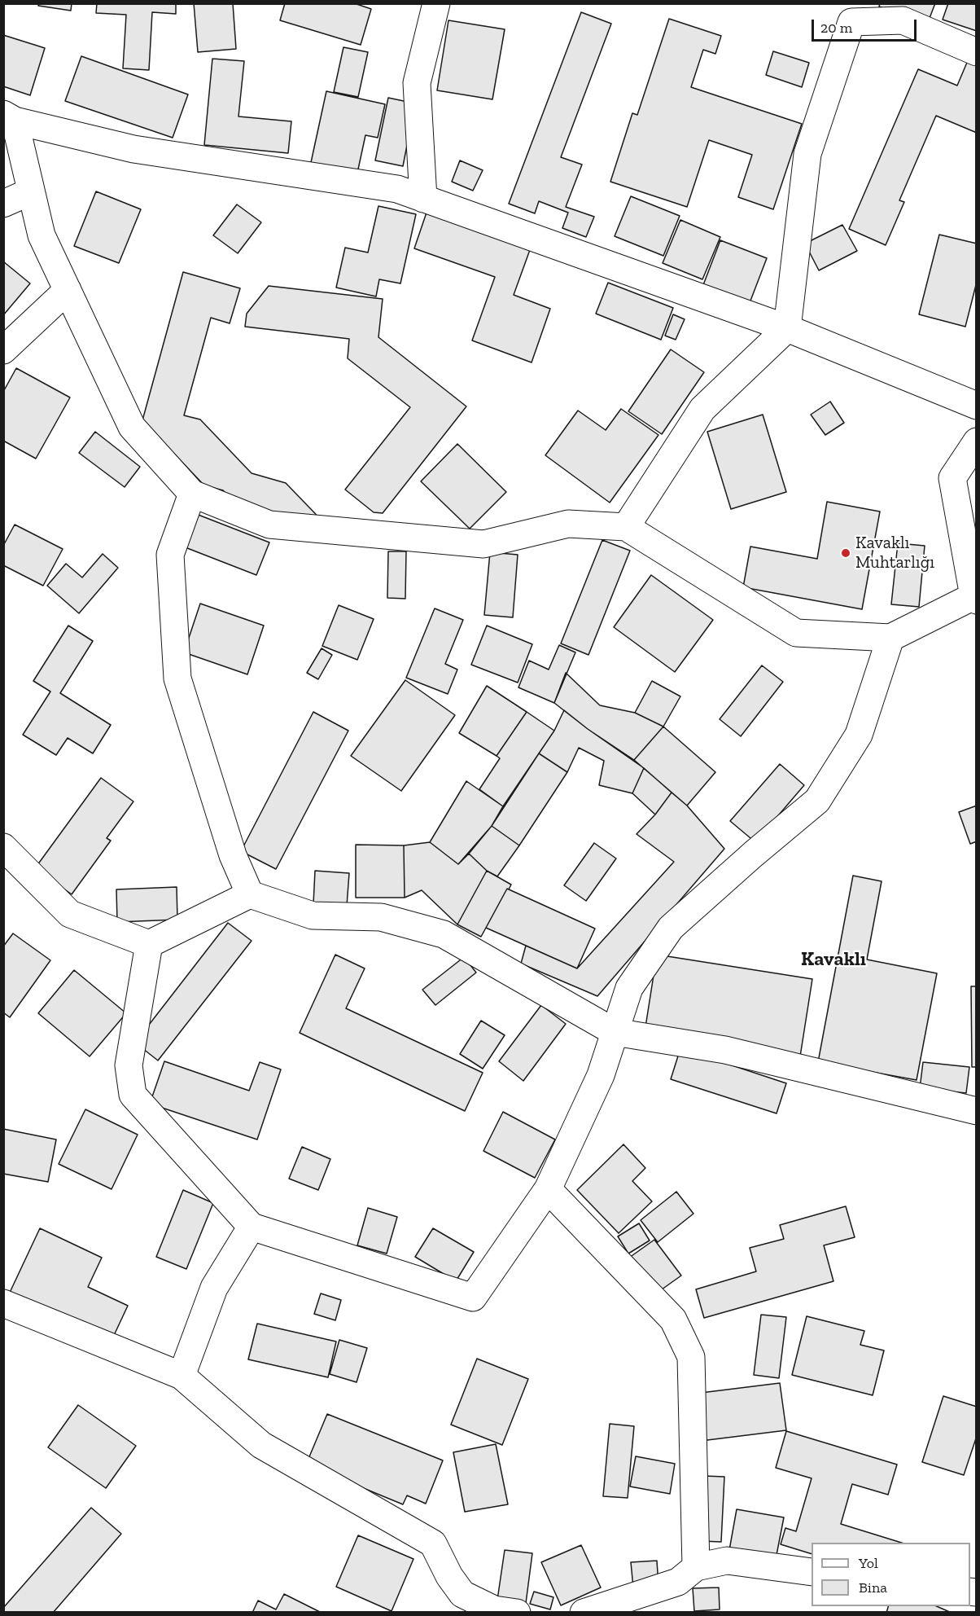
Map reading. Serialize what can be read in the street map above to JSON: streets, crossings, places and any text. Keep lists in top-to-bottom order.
{
  "districts": ["Kavaklı"],
  "places": ["Kavaklı Muhtarlığı"],
  "legend": ["Yol", "Bina"],
  "scale_bar": "20 m"
}
